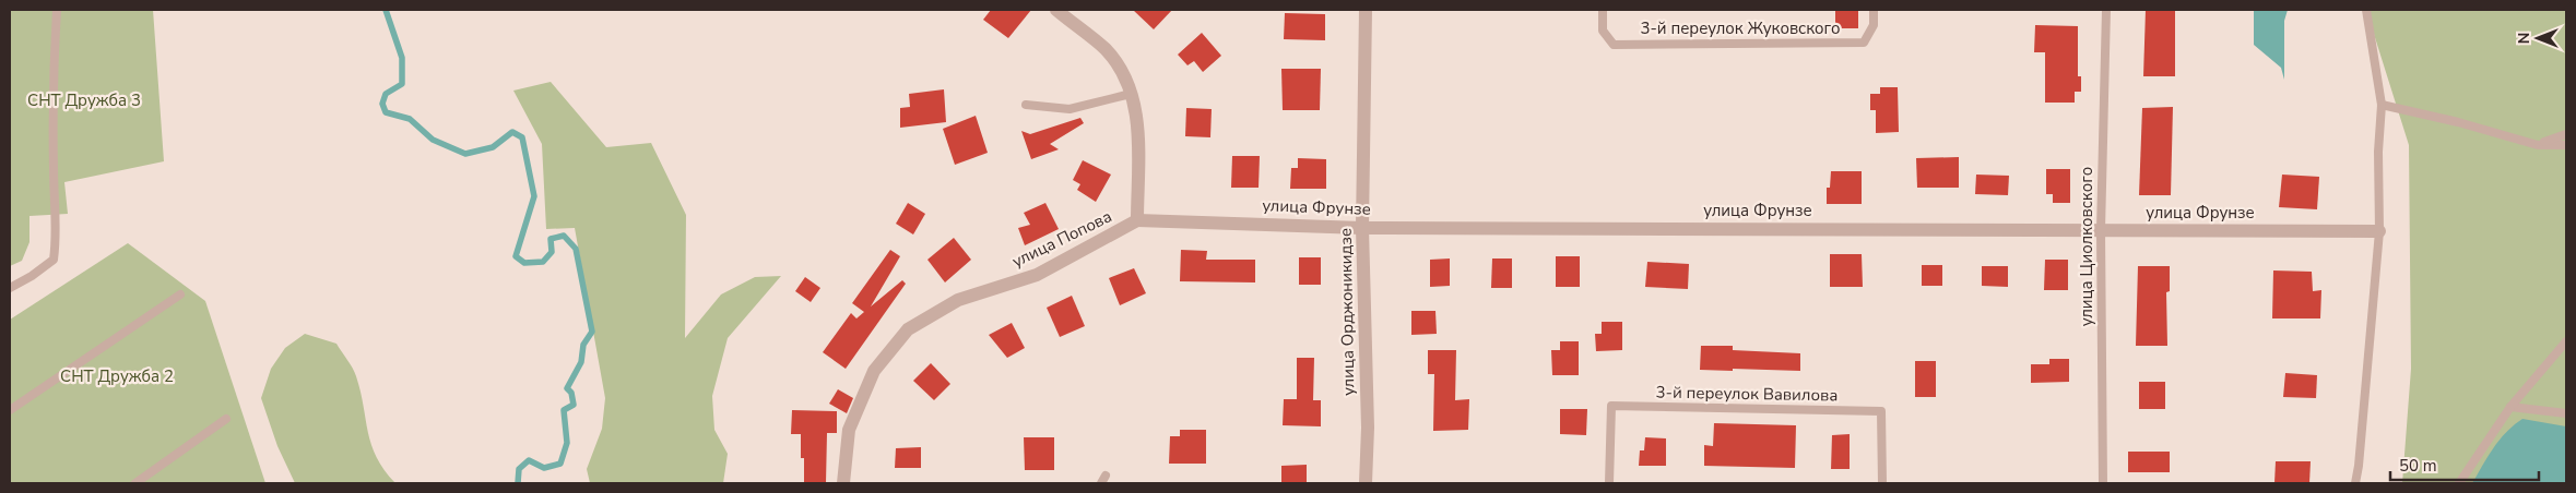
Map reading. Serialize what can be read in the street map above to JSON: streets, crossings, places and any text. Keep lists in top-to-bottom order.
{
  "streets": {
    "street": ["улица Фрунзе", "улица Попова", "улица Орджоникидзе"],
    "lane": ["3-й переулок Жуковского", "улица Циолковского", "3-й переулок Вавилова"]
  },
  "crossings": [
    ["улица Фрунзе", "улица Попова"],
    ["улица Фрунзе", "улица Циолковского"],
    ["улица Фрунзе", "улица Орджоникидзе"]
  ],
  "parks": ["СНТ Дружба 3", "СНТ Дружба 2"],
  "scale_bar": "50 m",
  "north": "left"
}
